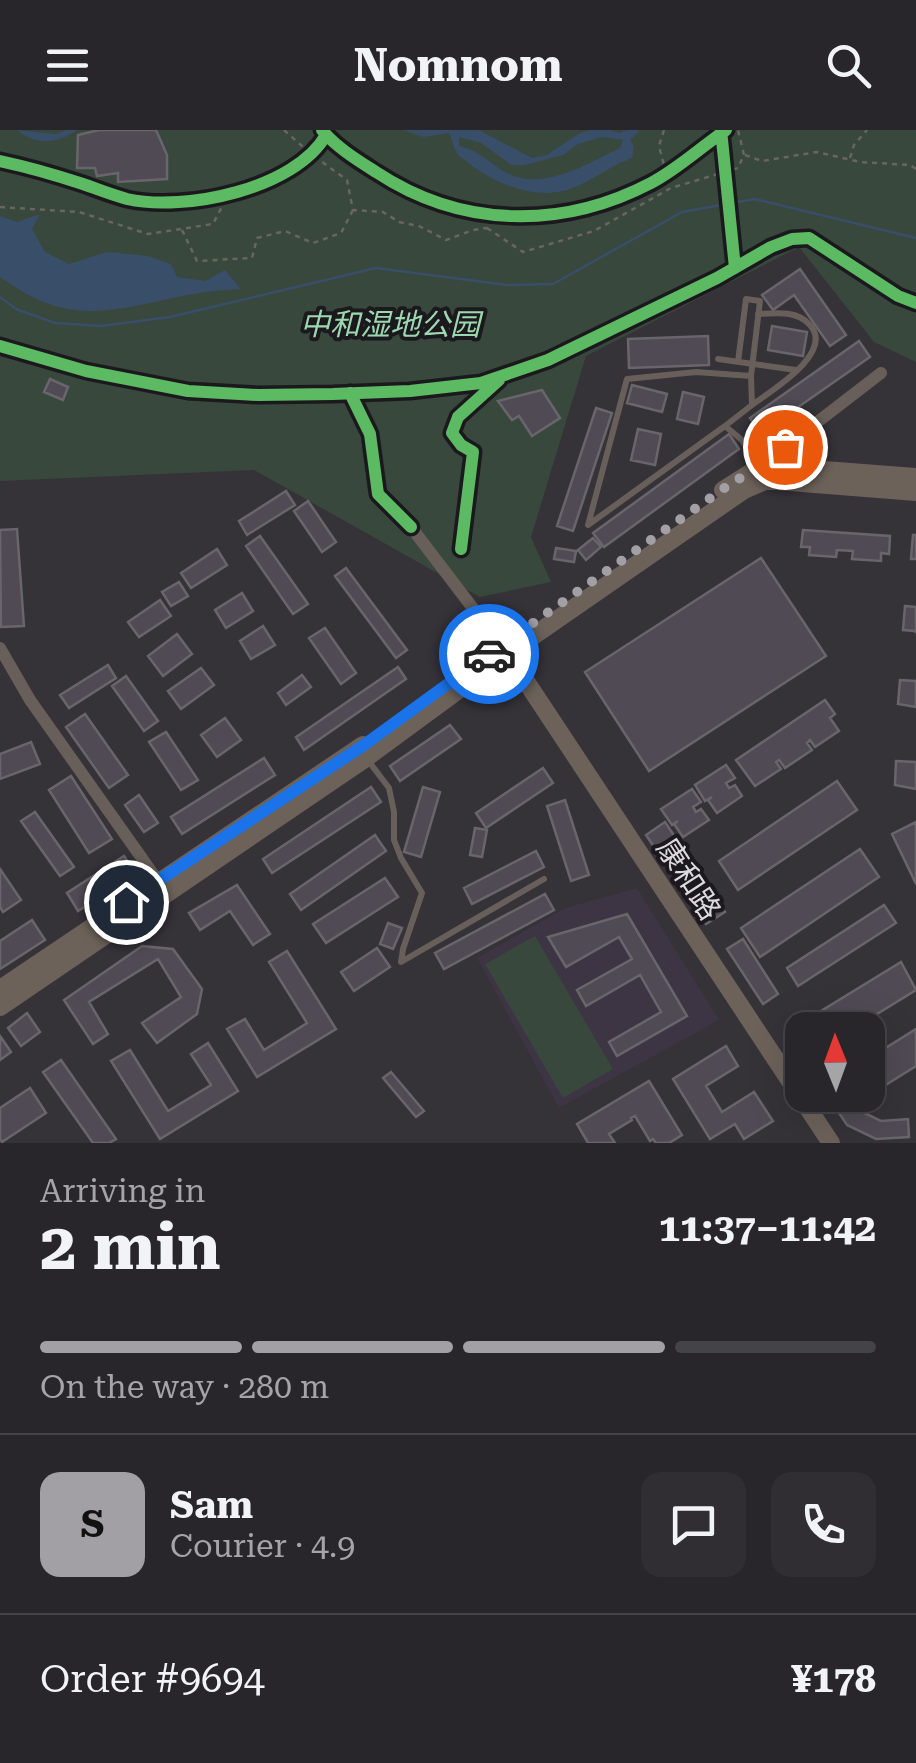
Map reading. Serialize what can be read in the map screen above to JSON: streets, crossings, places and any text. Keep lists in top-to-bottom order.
{
  "streets": {
    "main road": ["康和路"]
  },
  "parks": ["中和湿地公园"],
  "north": "top",
  "page": {
    "header": "Nomnom",
    "heading": ["2 min", "Arriving in", "11:37–11:42"],
    "panel": [
      "Sam",
      "Courier · 4.9",
      "Order #9694",
      "¥178"
    ],
    "bar": "On the way · 280 m",
    "round": "S"
  }
}
